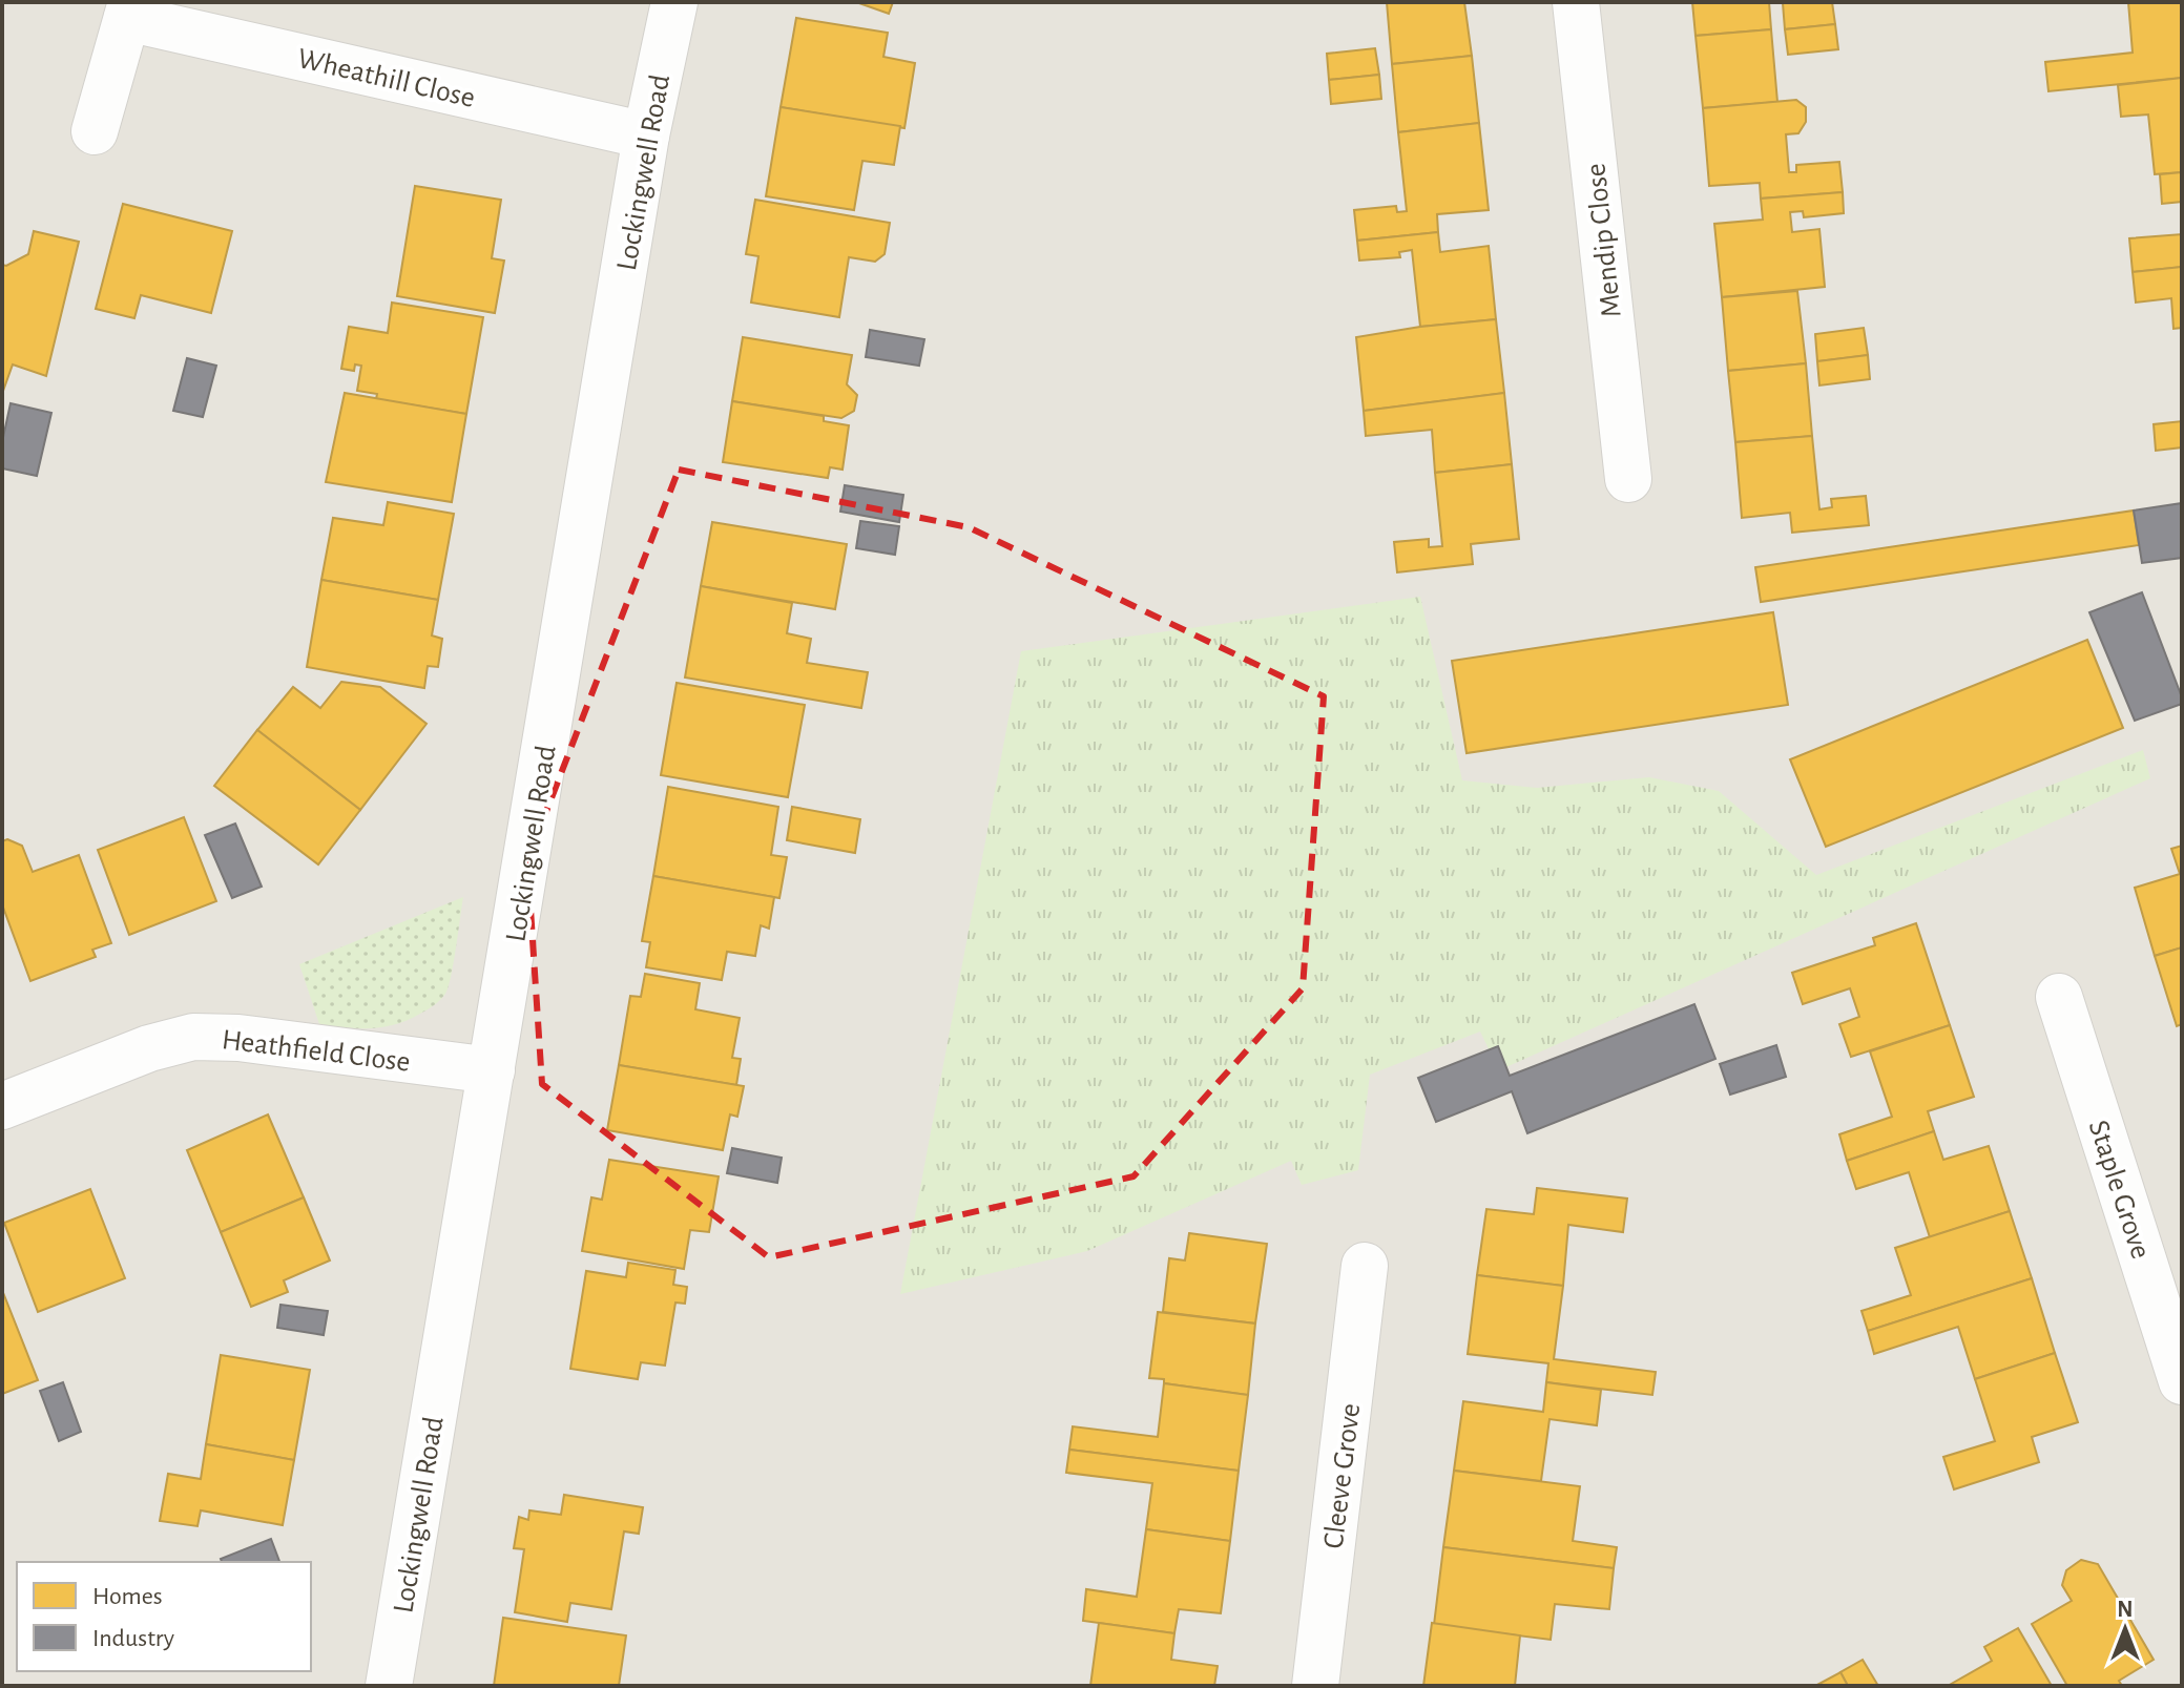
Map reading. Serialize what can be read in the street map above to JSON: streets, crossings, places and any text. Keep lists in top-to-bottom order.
{
  "streets": {
    "street": [
      "Wheathill Close",
      "Lockingwell Road",
      "Mendip Close",
      "Heathfield Close",
      "Staple Grove",
      "Cleeve Grove"
    ]
  },
  "crossings": [
    ["Wheathill Close", "Lockingwell Road"],
    ["Lockingwell Road", "Heathfield Close"]
  ],
  "legend": ["Homes", "Industry"],
  "north": "top"
}
